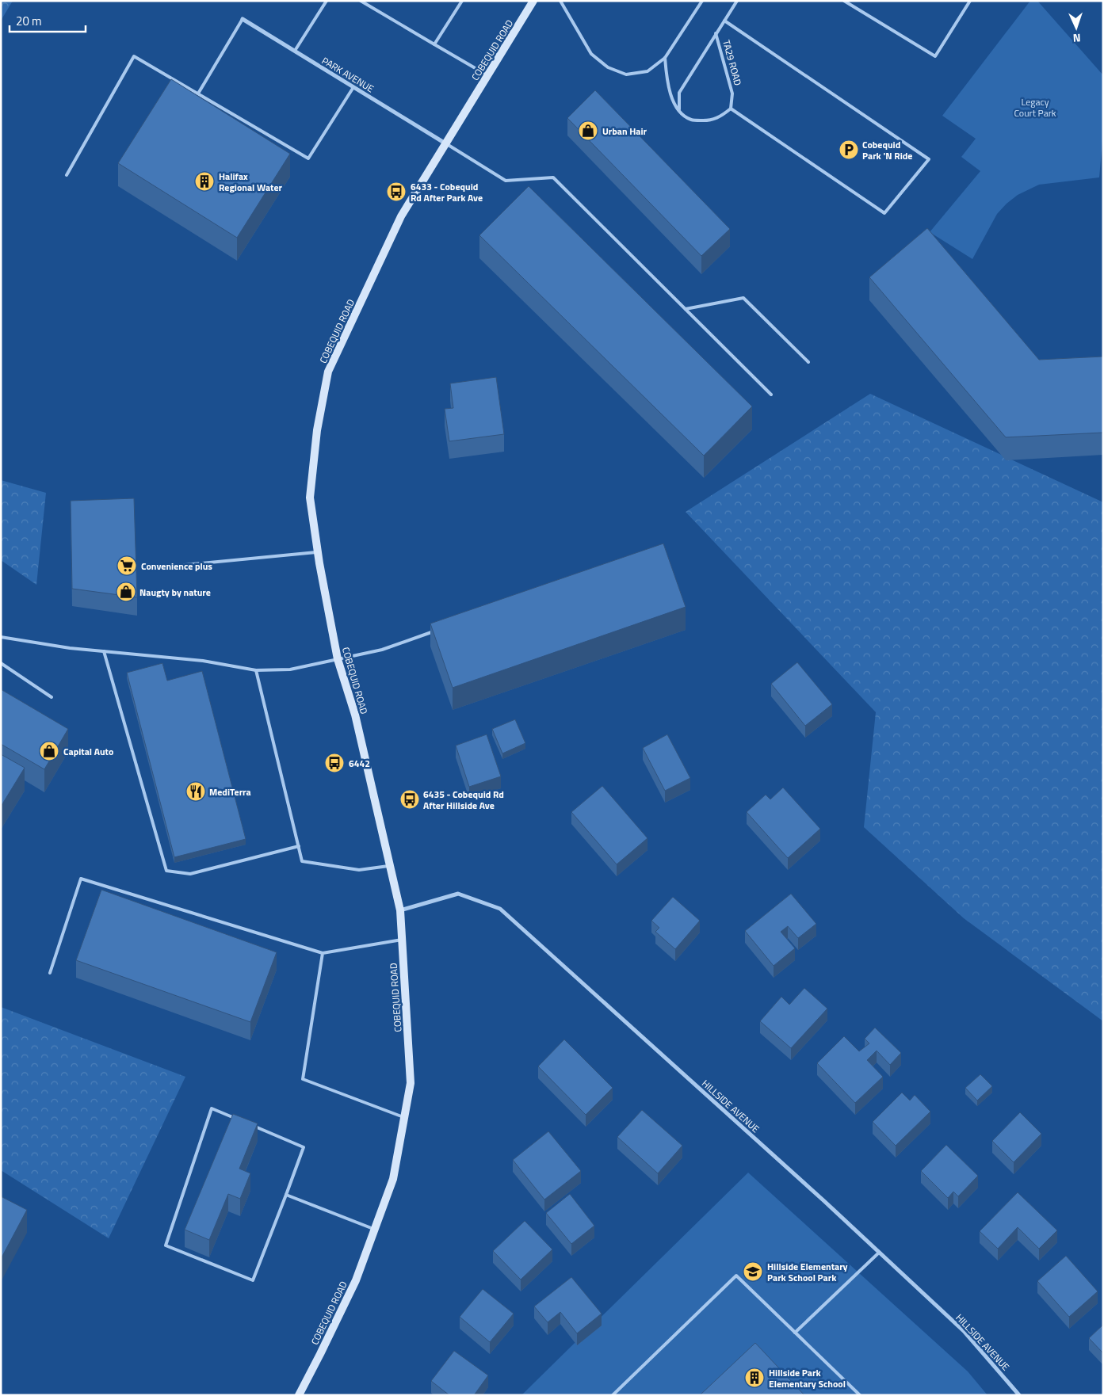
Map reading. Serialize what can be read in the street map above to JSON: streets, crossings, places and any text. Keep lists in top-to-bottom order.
{
  "streets": {
    "main road": ["COBEQUID ROAD"],
    "street": ["PARK AVENUE", "HILLSIDE AVENUE"],
    "lane": ["TA29 ROAD"]
  },
  "crossings": [
    ["COBEQUID ROAD", "PARK AVENUE"],
    ["COBEQUID ROAD", "HILLSIDE AVENUE"]
  ],
  "parks": ["Legacy Court Park"],
  "places": {
    "shop": ["Urban Hair", "Naugty by nature", "Capital Auto"],
    "parking": ["Cobequid Park 'N Ride"],
    "building": ["Halifax Regional Water", "Hillside Park Elementary School"],
    "bus stop": ["6433 - Cobequid Rd After Park Ave", "6442", "6435 - Cobequid Rd After Hillside Ave"],
    "supermarket": ["Convenience plus"],
    "restaurant": ["MediTerra"],
    "school or university": ["Hillside Elementary Park School Park"]
  },
  "scale_bar": "20 m",
  "north": "bottom"
}
